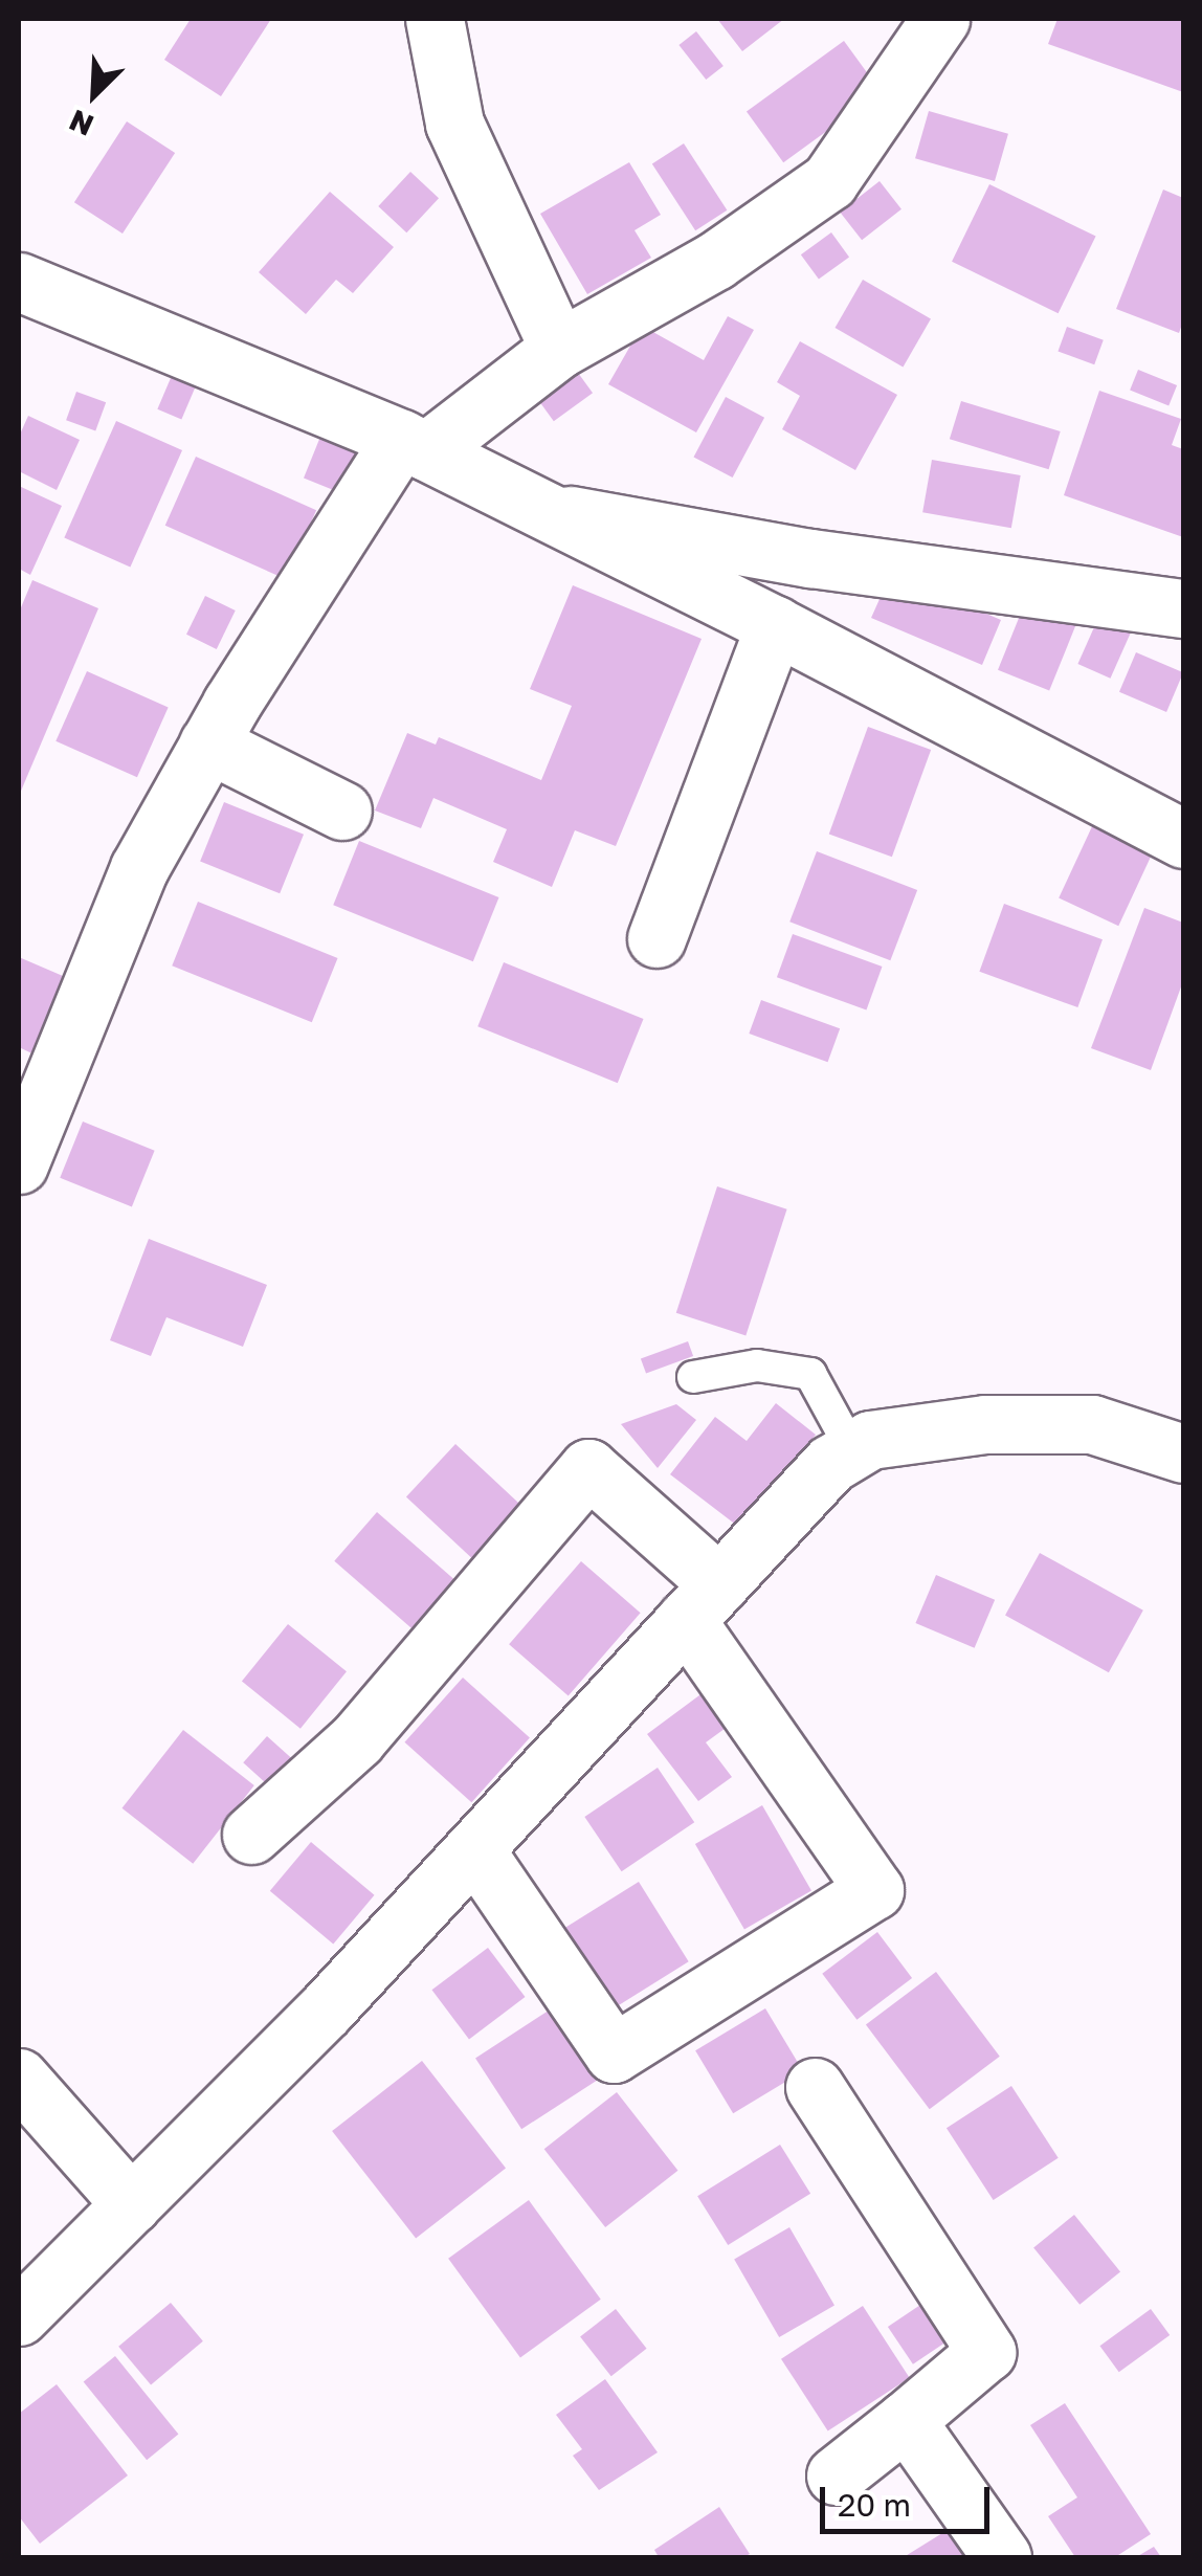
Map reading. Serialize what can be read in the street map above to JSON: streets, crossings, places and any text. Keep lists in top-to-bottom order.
{
  "scale_bar": "20 m",
  "north": "bottom left"
}
